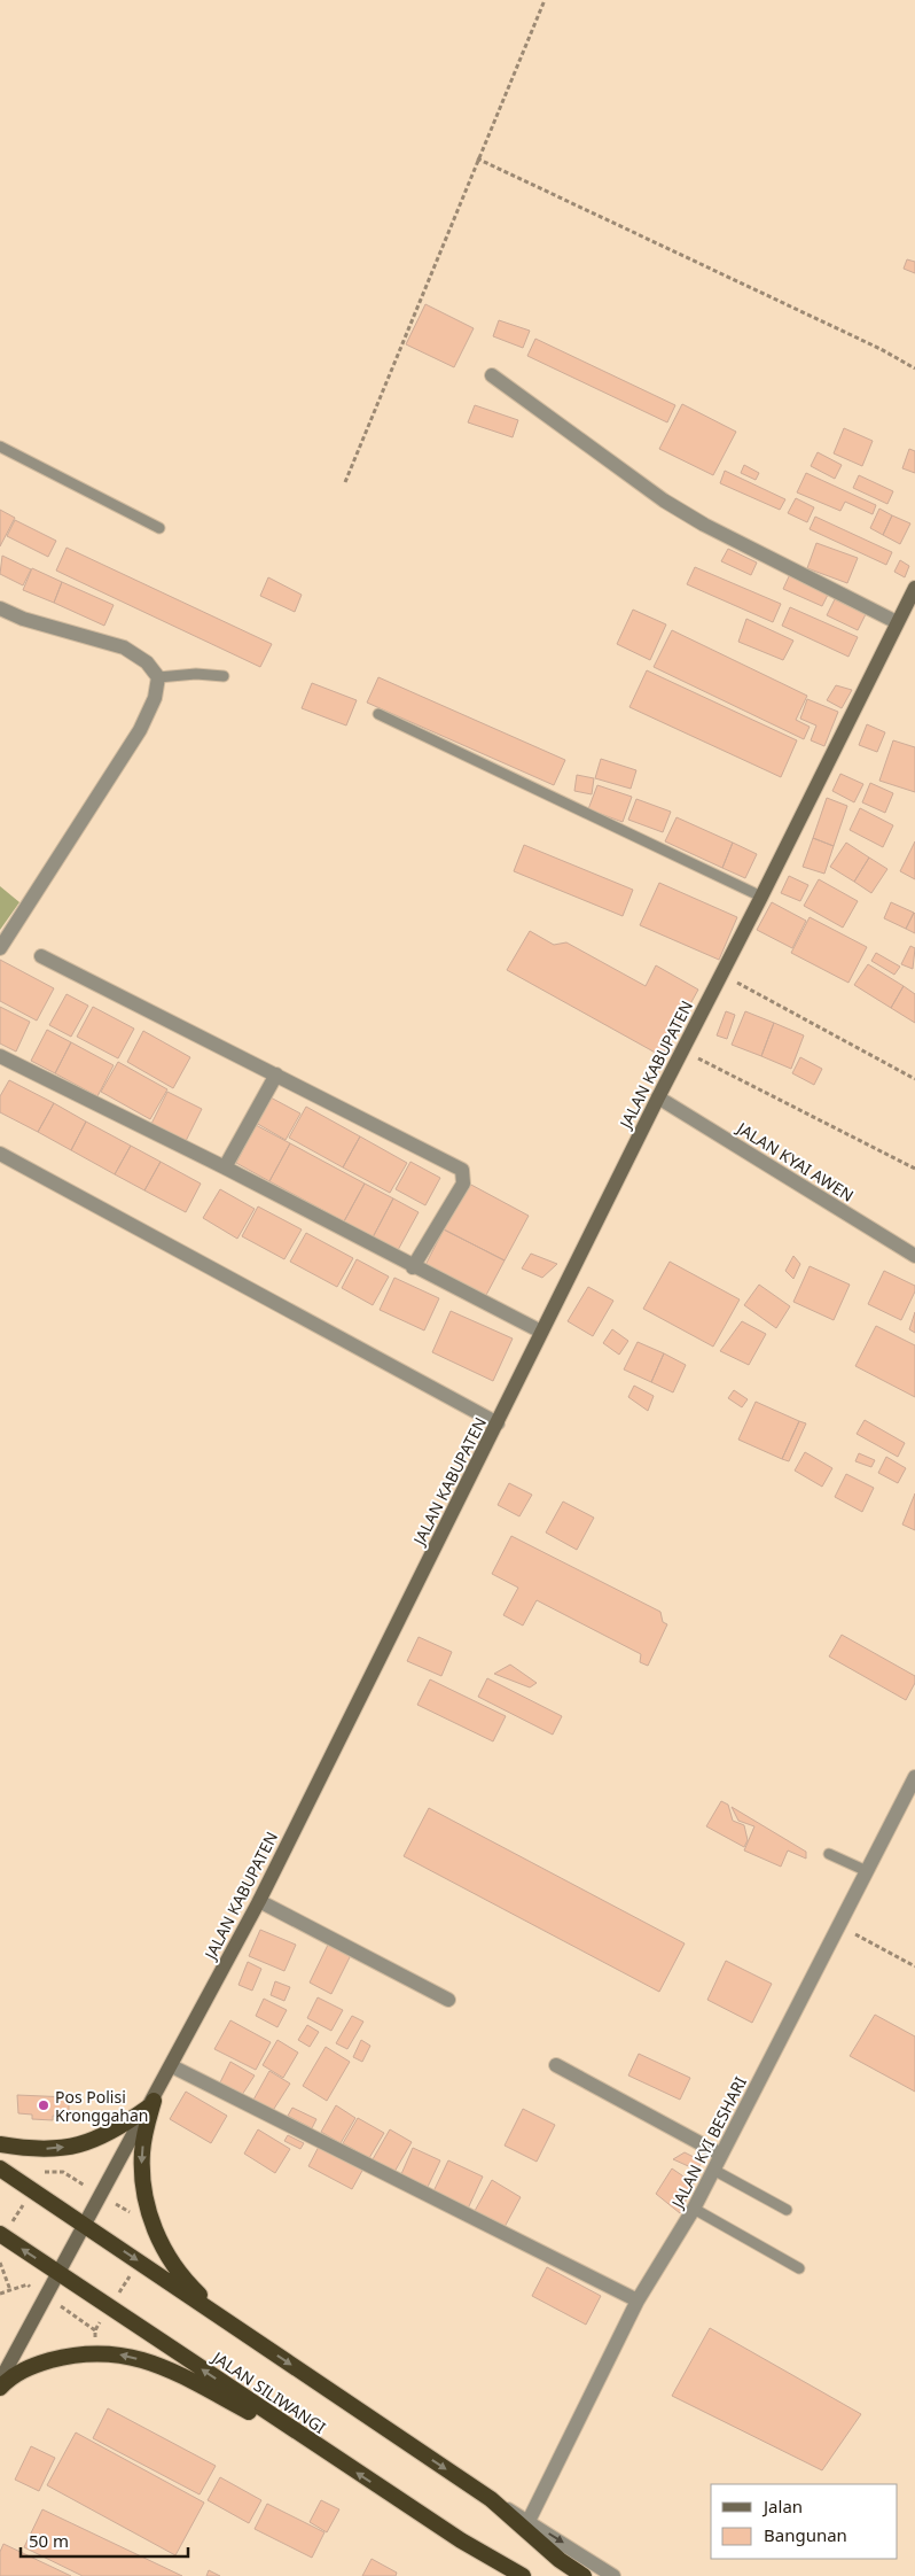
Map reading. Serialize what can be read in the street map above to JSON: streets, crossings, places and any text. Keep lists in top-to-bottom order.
{
  "streets": {
    "highway": ["JALAN SILIWANGI"],
    "main road": ["JALAN KABUPATEN"],
    "street": ["JALAN KYAI AWEN", "JALAN KYI BESHARI"]
  },
  "crossings": [
    ["JALAN KABUPATEN", "JALAN KYAI AWEN"],
    ["JALAN KABUPATEN", "JALAN SILIWANGI"]
  ],
  "places": ["Pos Polisi Kronggahan"],
  "legend": ["Jalan", "Bangunan"],
  "scale_bar": "50 m"
}
